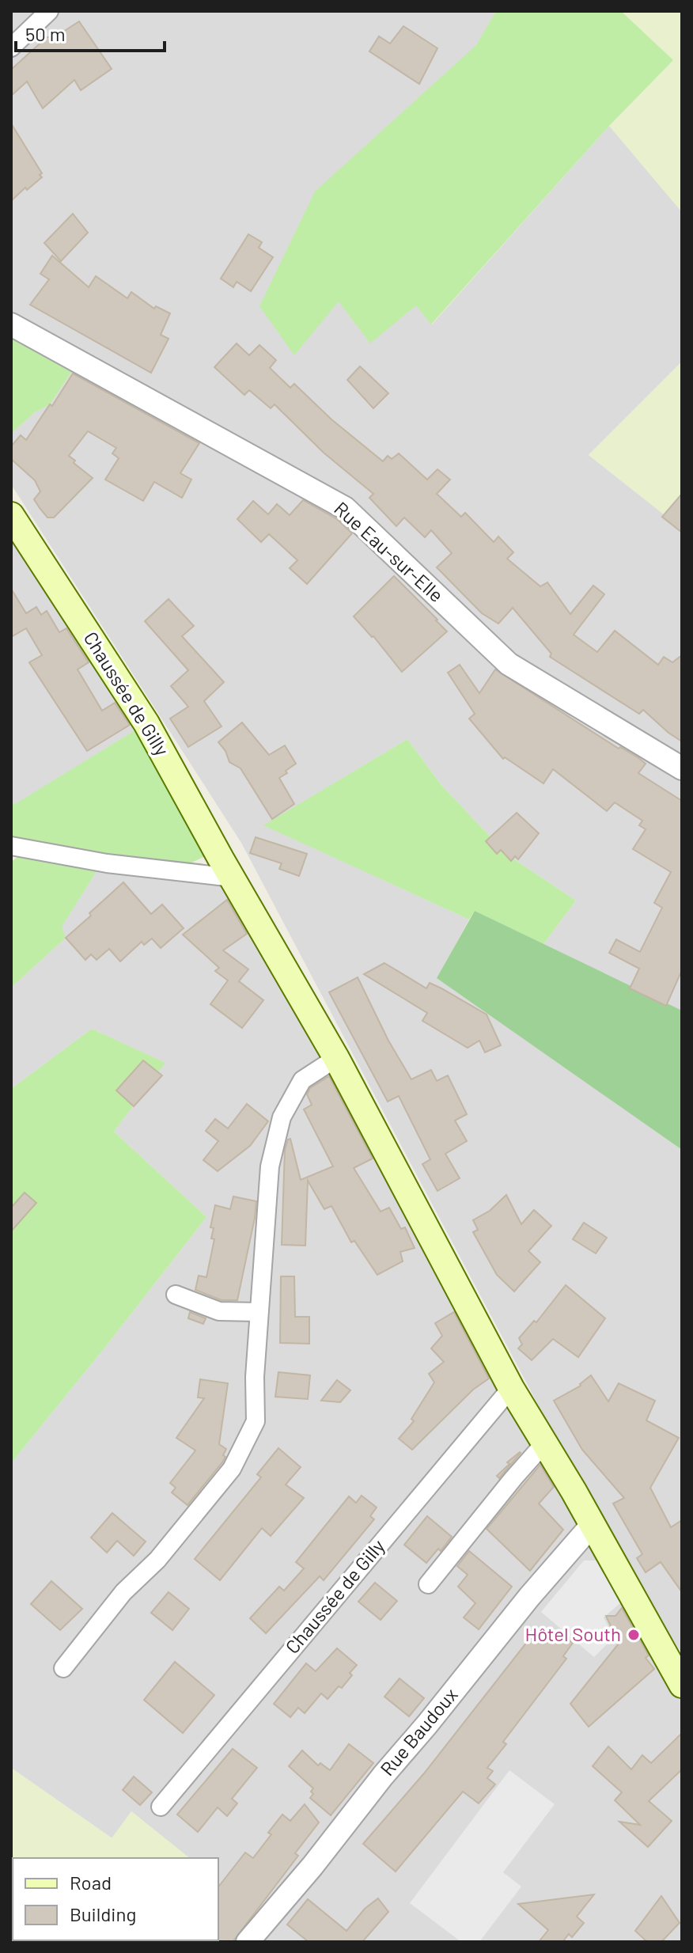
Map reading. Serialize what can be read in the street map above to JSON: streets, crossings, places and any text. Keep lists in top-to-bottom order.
{
  "streets": {
    "main road": ["Chaussée de Gilly"],
    "street": ["Rue Eau-sur-Elle", "Rue Baudoux"]
  },
  "crossings": [
    ["Chaussée de Gilly", "Rue Baudoux"]
  ],
  "places": ["Hôtel South"],
  "legend": ["Road", "Building"],
  "scale_bar": "50 m"
}
